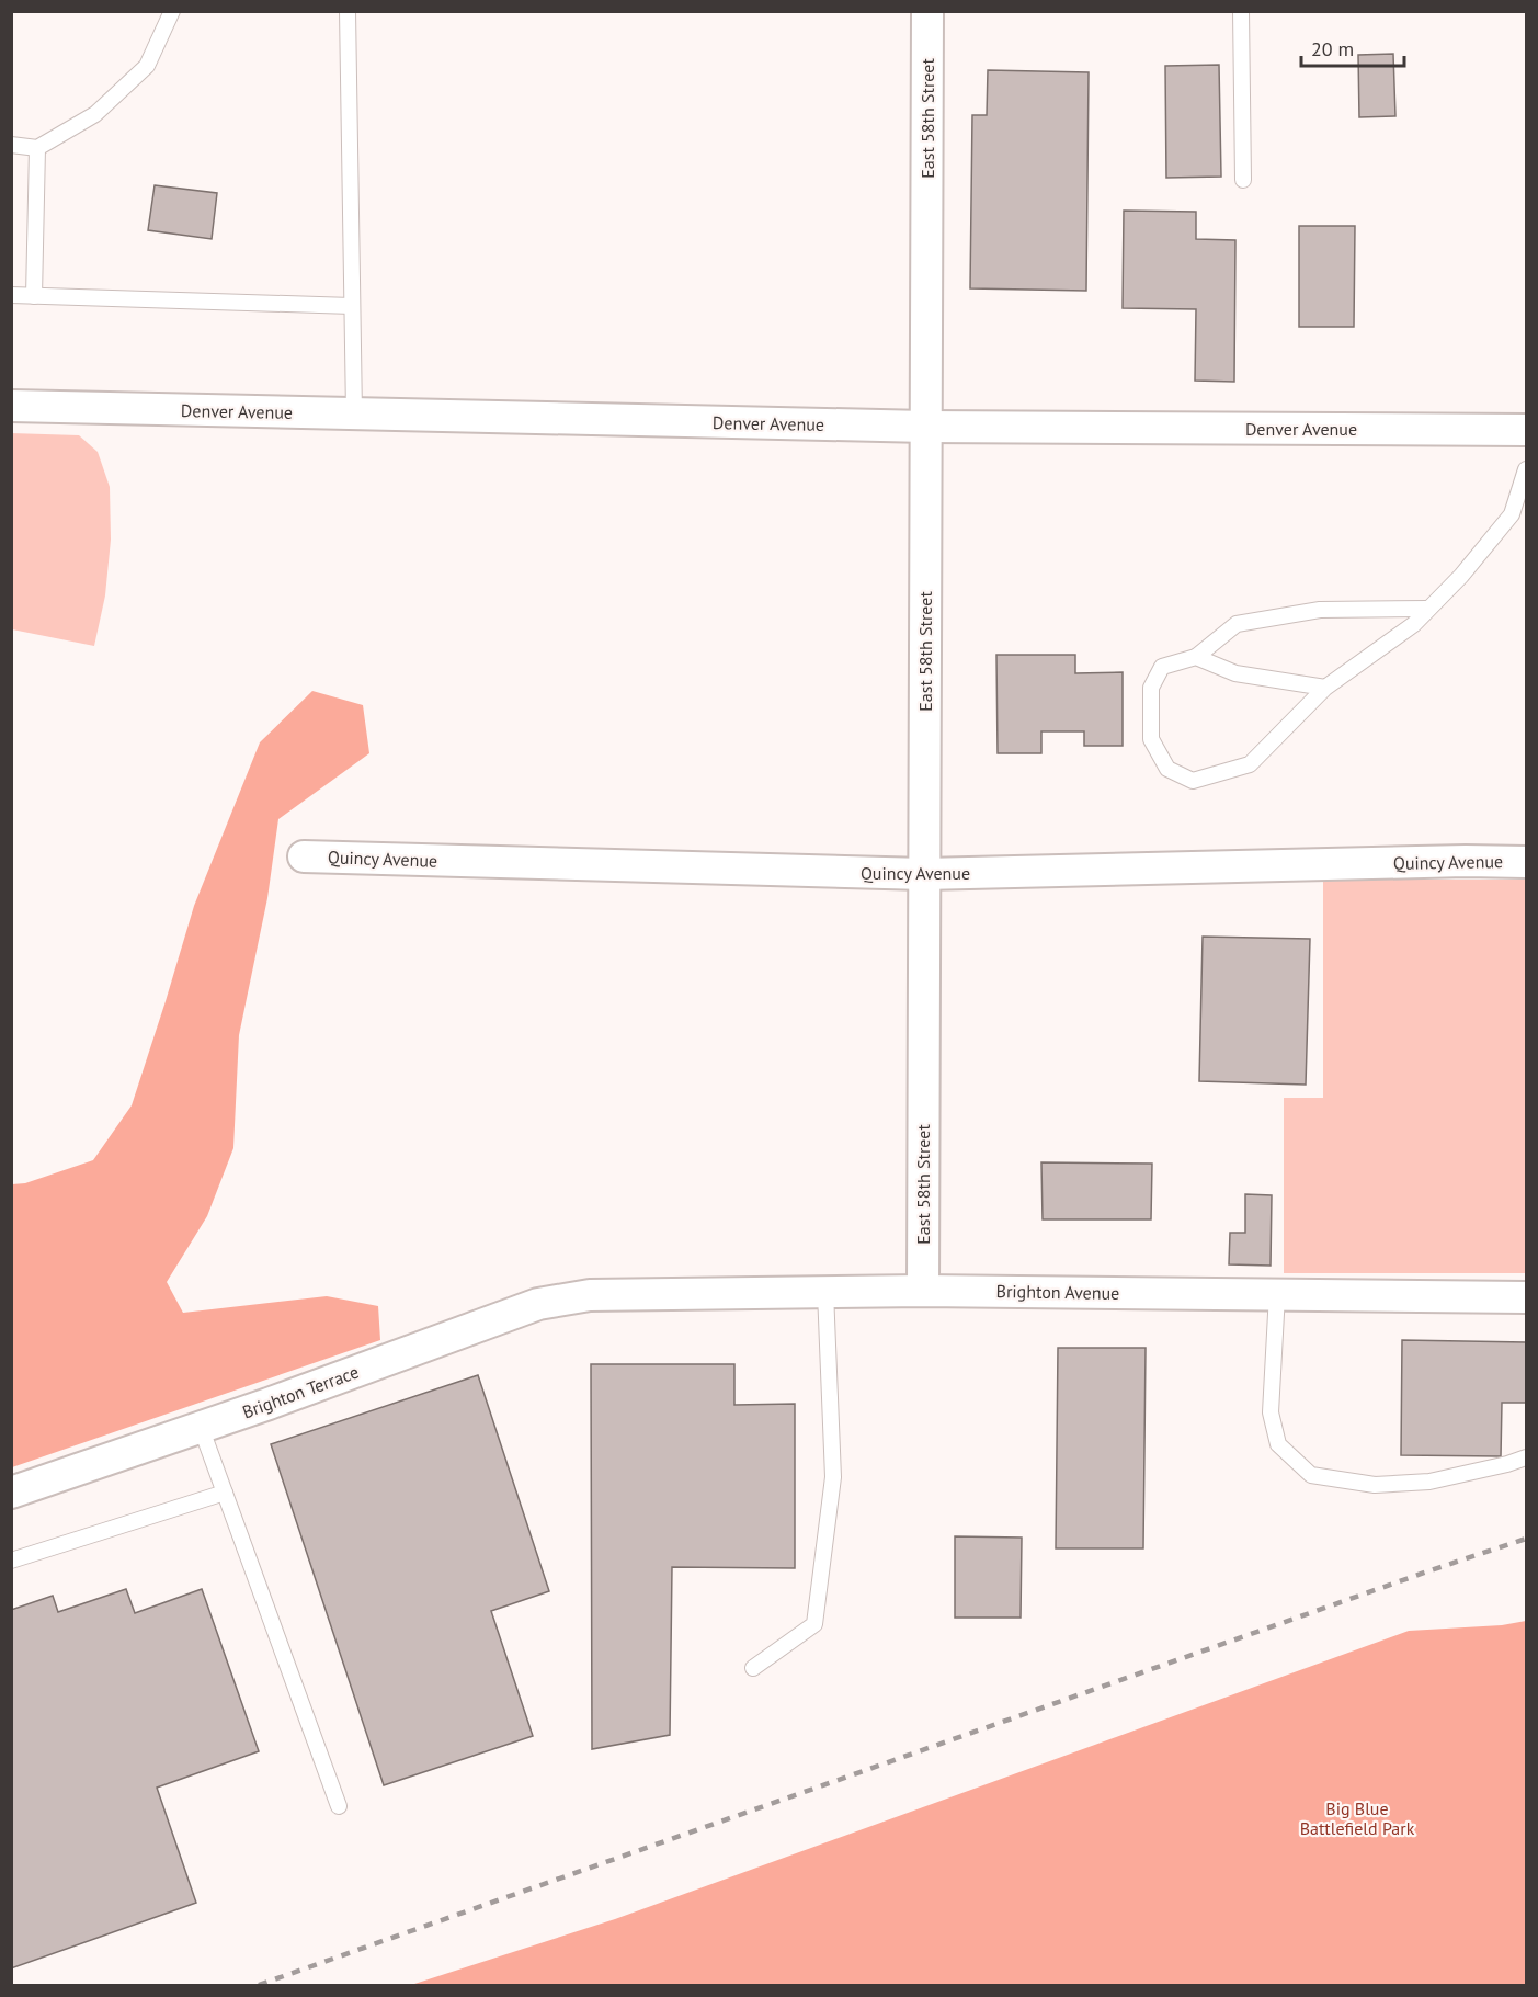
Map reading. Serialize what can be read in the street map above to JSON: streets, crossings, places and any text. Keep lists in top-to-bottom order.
{
  "streets": {
    "street": [
      "East 58th Street",
      "Denver Avenue",
      "Quincy Avenue",
      "Brighton Avenue",
      "Brighton Terrace"
    ]
  },
  "crossings": [
    ["East 58th Street", "Denver Avenue"],
    ["East 58th Street", "Quincy Avenue"],
    ["East 58th Street", "Brighton Avenue"],
    ["Brighton Avenue", "Brighton Terrace"]
  ],
  "parks": ["Big Blue Battlefield Park"],
  "scale_bar": "20 m"
}
